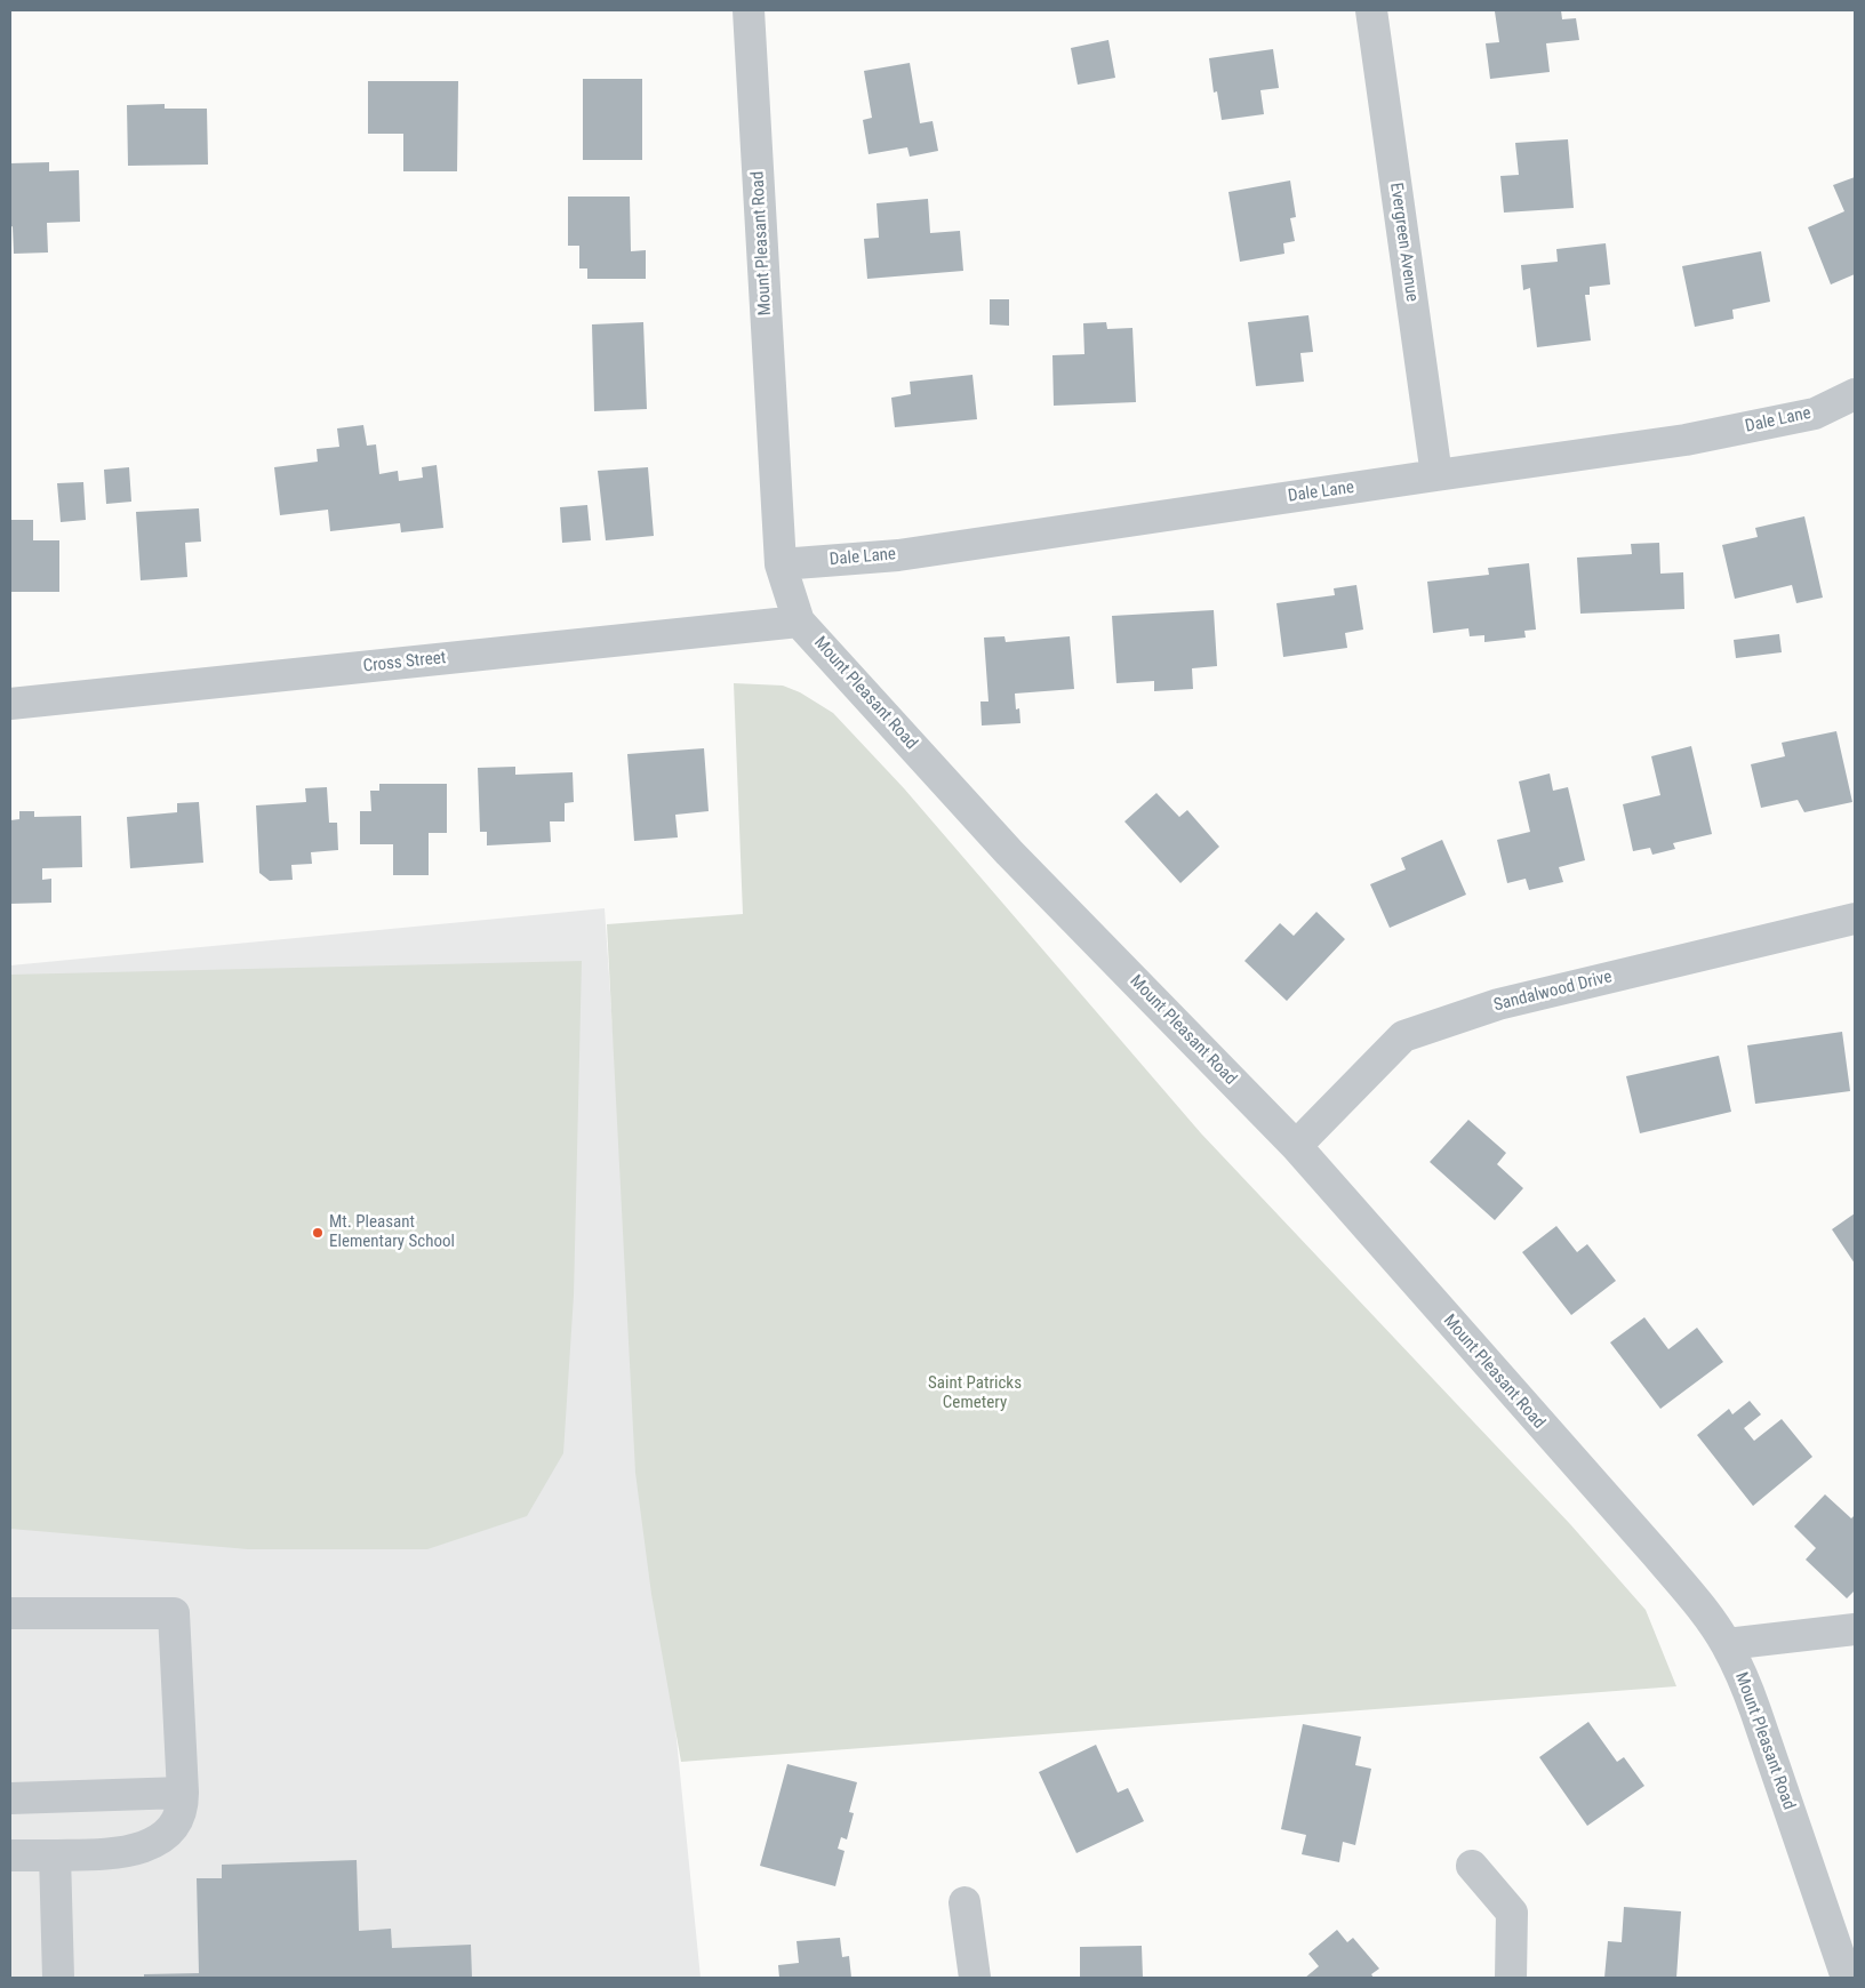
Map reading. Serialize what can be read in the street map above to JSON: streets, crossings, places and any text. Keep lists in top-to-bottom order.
{
  "streets": {
    "street": [
      "Evergreen Avenue",
      "Mount Pleasant Road",
      "Dale Lane",
      "Cross Street",
      "Sandalwood Drive"
    ]
  },
  "crossings": [
    ["Evergreen Avenue", "Dale Lane"],
    ["Mount Pleasant Road", "Dale Lane"],
    ["Mount Pleasant Road", "Cross Street"],
    ["Mount Pleasant Road", "Sandalwood Drive"]
  ],
  "parks": ["Saint Patricks Cemetery"],
  "places": ["Mt. Pleasant Elementary School"]
}
